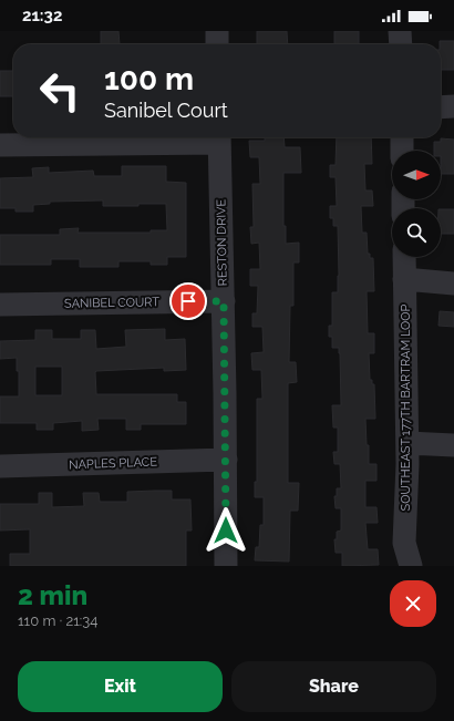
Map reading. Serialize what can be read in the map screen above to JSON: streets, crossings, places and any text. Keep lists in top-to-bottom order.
{
  "streets": {
    "street": [
      "RESTON DRIVE",
      "SANIBEL COURT",
      "SOUTHEAST 177TH BARTRAM LOOP",
      "NAPLES PLACE"
    ]
  },
  "crossings": [
    ["RESTON DRIVE", "SANIBEL COURT"],
    ["RESTON DRIVE", "NAPLES PLACE"]
  ],
  "north": "right",
  "page": {
    "status": "21:32",
    "turn": ["100 m", "Sanibel Court"],
    "heading": ["2 min", "110 m · 21:34"],
    "buttons": ["Exit", "Share"]
  }
}
